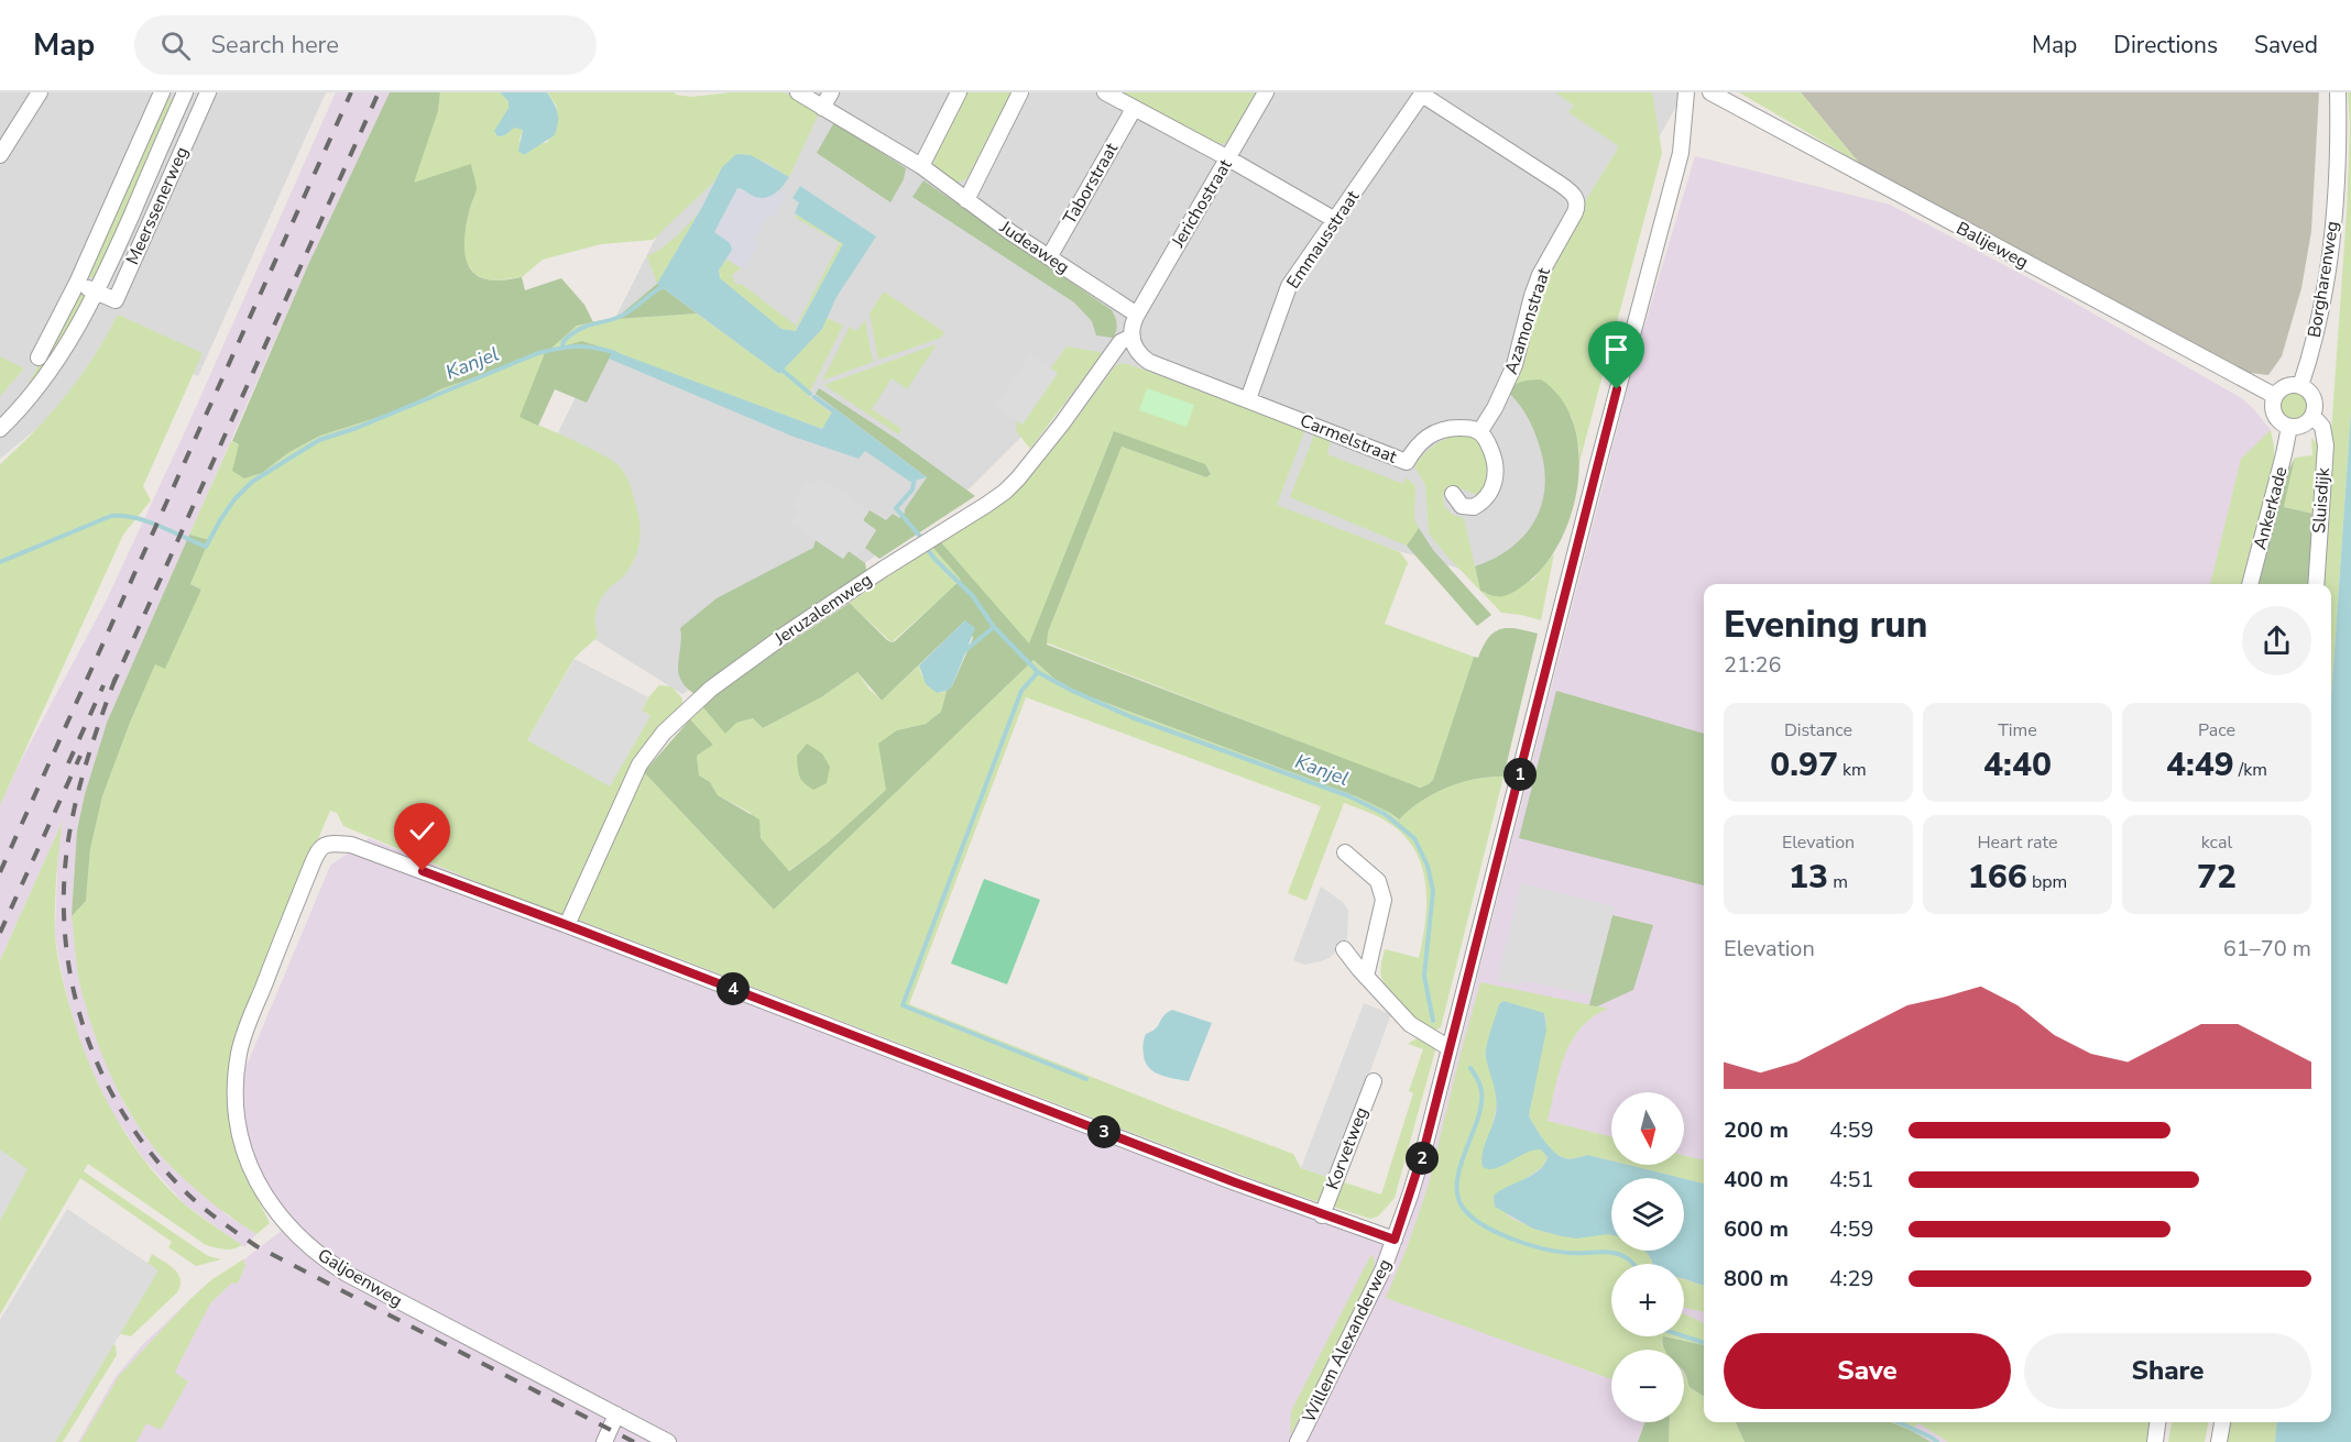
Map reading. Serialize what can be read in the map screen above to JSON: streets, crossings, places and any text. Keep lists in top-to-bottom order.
{
  "streets": {
    "street": [
      "Taborstraat",
      "Jerichostraat",
      "Meerssenerweg",
      "Emmausstraat",
      "Balijeweg",
      "Judeaweg",
      "Borgharenweg",
      "Azamonstraat",
      "Carmelstraat",
      "Sluisdijk",
      "Ankerkade",
      "Jeruzalemweg",
      "Korvetweg",
      "Galjoenweg",
      "Willem Alexanderweg"
    ]
  },
  "crossings": [
    ["Taborstraat", "Judeaweg"],
    ["Jerichostraat", "Judeaweg"],
    ["Emmausstraat", "Azamonstraat"],
    ["Emmausstraat", "Carmelstraat"],
    ["Balijeweg", "Borgharenweg"],
    ["Balijeweg", "Sluisdijk"],
    ["Balijeweg", "Ankerkade"],
    ["Borgharenweg", "Sluisdijk"],
    ["Borgharenweg", "Ankerkade"],
    ["Azamonstraat", "Carmelstraat"],
    ["Sluisdijk", "Ankerkade"],
    ["Jeruzalemweg", "Galjoenweg"]
  ],
  "water": ["Kanjel"],
  "north": "bottom",
  "page": {
    "header": "Map",
    "search": "Search here",
    "nav": ["Map", "Directions", "Saved"],
    "heading": ["Evening run", "21:26"],
    "stats": [
      ["Distance", "0.97 km"],
      ["Time", "4:40"],
      ["Pace", "4:49 /km"],
      ["Elevation", "13 m"],
      ["Heart rate", "166 bpm"],
      ["kcal", "72"]
    ],
    "pins": [
      "1",
      "4",
      "3",
      "2"
    ],
    "chart": ["Elevation", "61–70 m"],
    "map_buttons": ["+", "−"],
    "list": [
      {
        "name": "200 m",
        "note": "4:59"
      },
      {
        "name": "400 m",
        "note": "4:51"
      },
      {
        "name": "600 m",
        "note": "4:59"
      },
      {
        "name": "800 m",
        "note": "4:29"
      }
    ],
    "buttons": ["Save", "Share"]
  }
}
